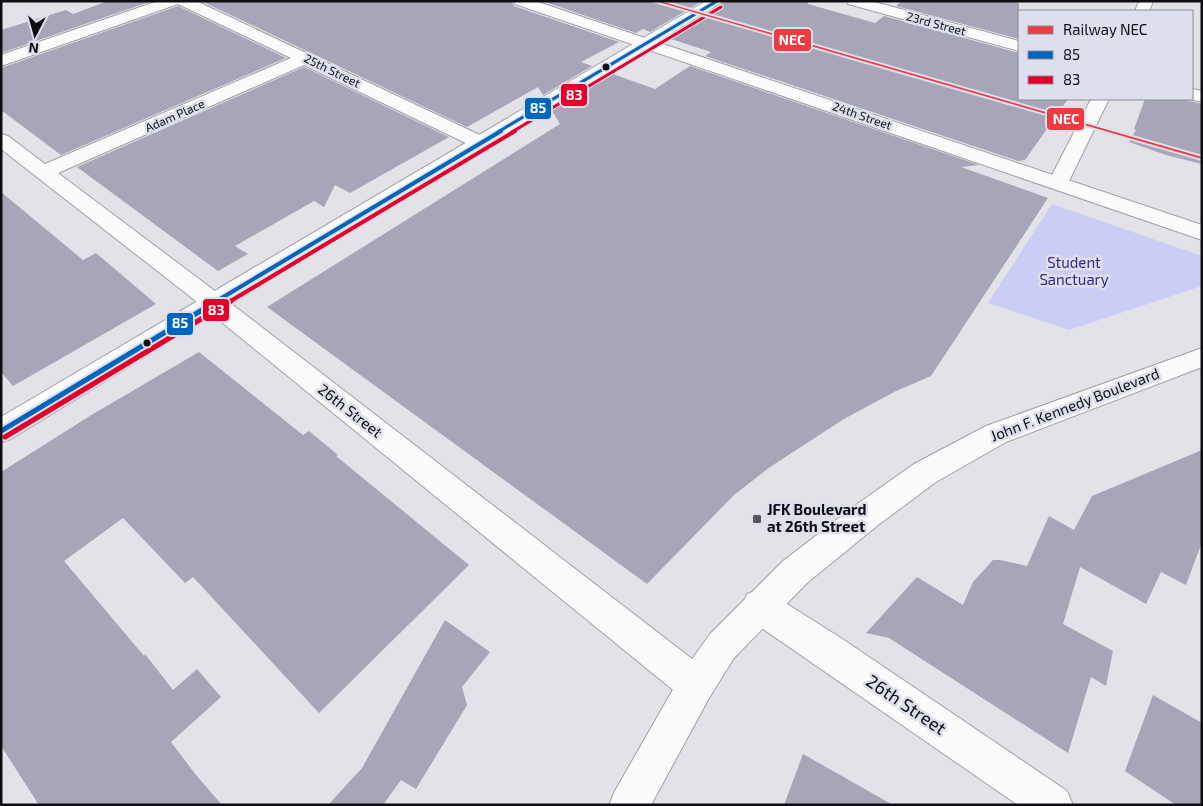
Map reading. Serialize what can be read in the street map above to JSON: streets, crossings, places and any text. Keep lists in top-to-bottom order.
{
  "streets": {
    "street": [
      "23rd Street",
      "25th Street",
      "Adam Place",
      "24th Street",
      "John F. Kennedy Boulevard",
      "26th Street"
    ]
  },
  "crossings": [
    ["25th Street", "Adam Place"],
    ["Adam Place", "26th Street"],
    ["John F. Kennedy Boulevard", "26th Street"]
  ],
  "parks": ["Student Sanctuary"],
  "places": {
    "transit": ["JFK Boulevard at 26th Street"]
  },
  "lines": ["rail line NEC", "transit line 85", "transit line 83"],
  "legend": ["Railway NEC", "85", "83"],
  "north": "bottom"
}
